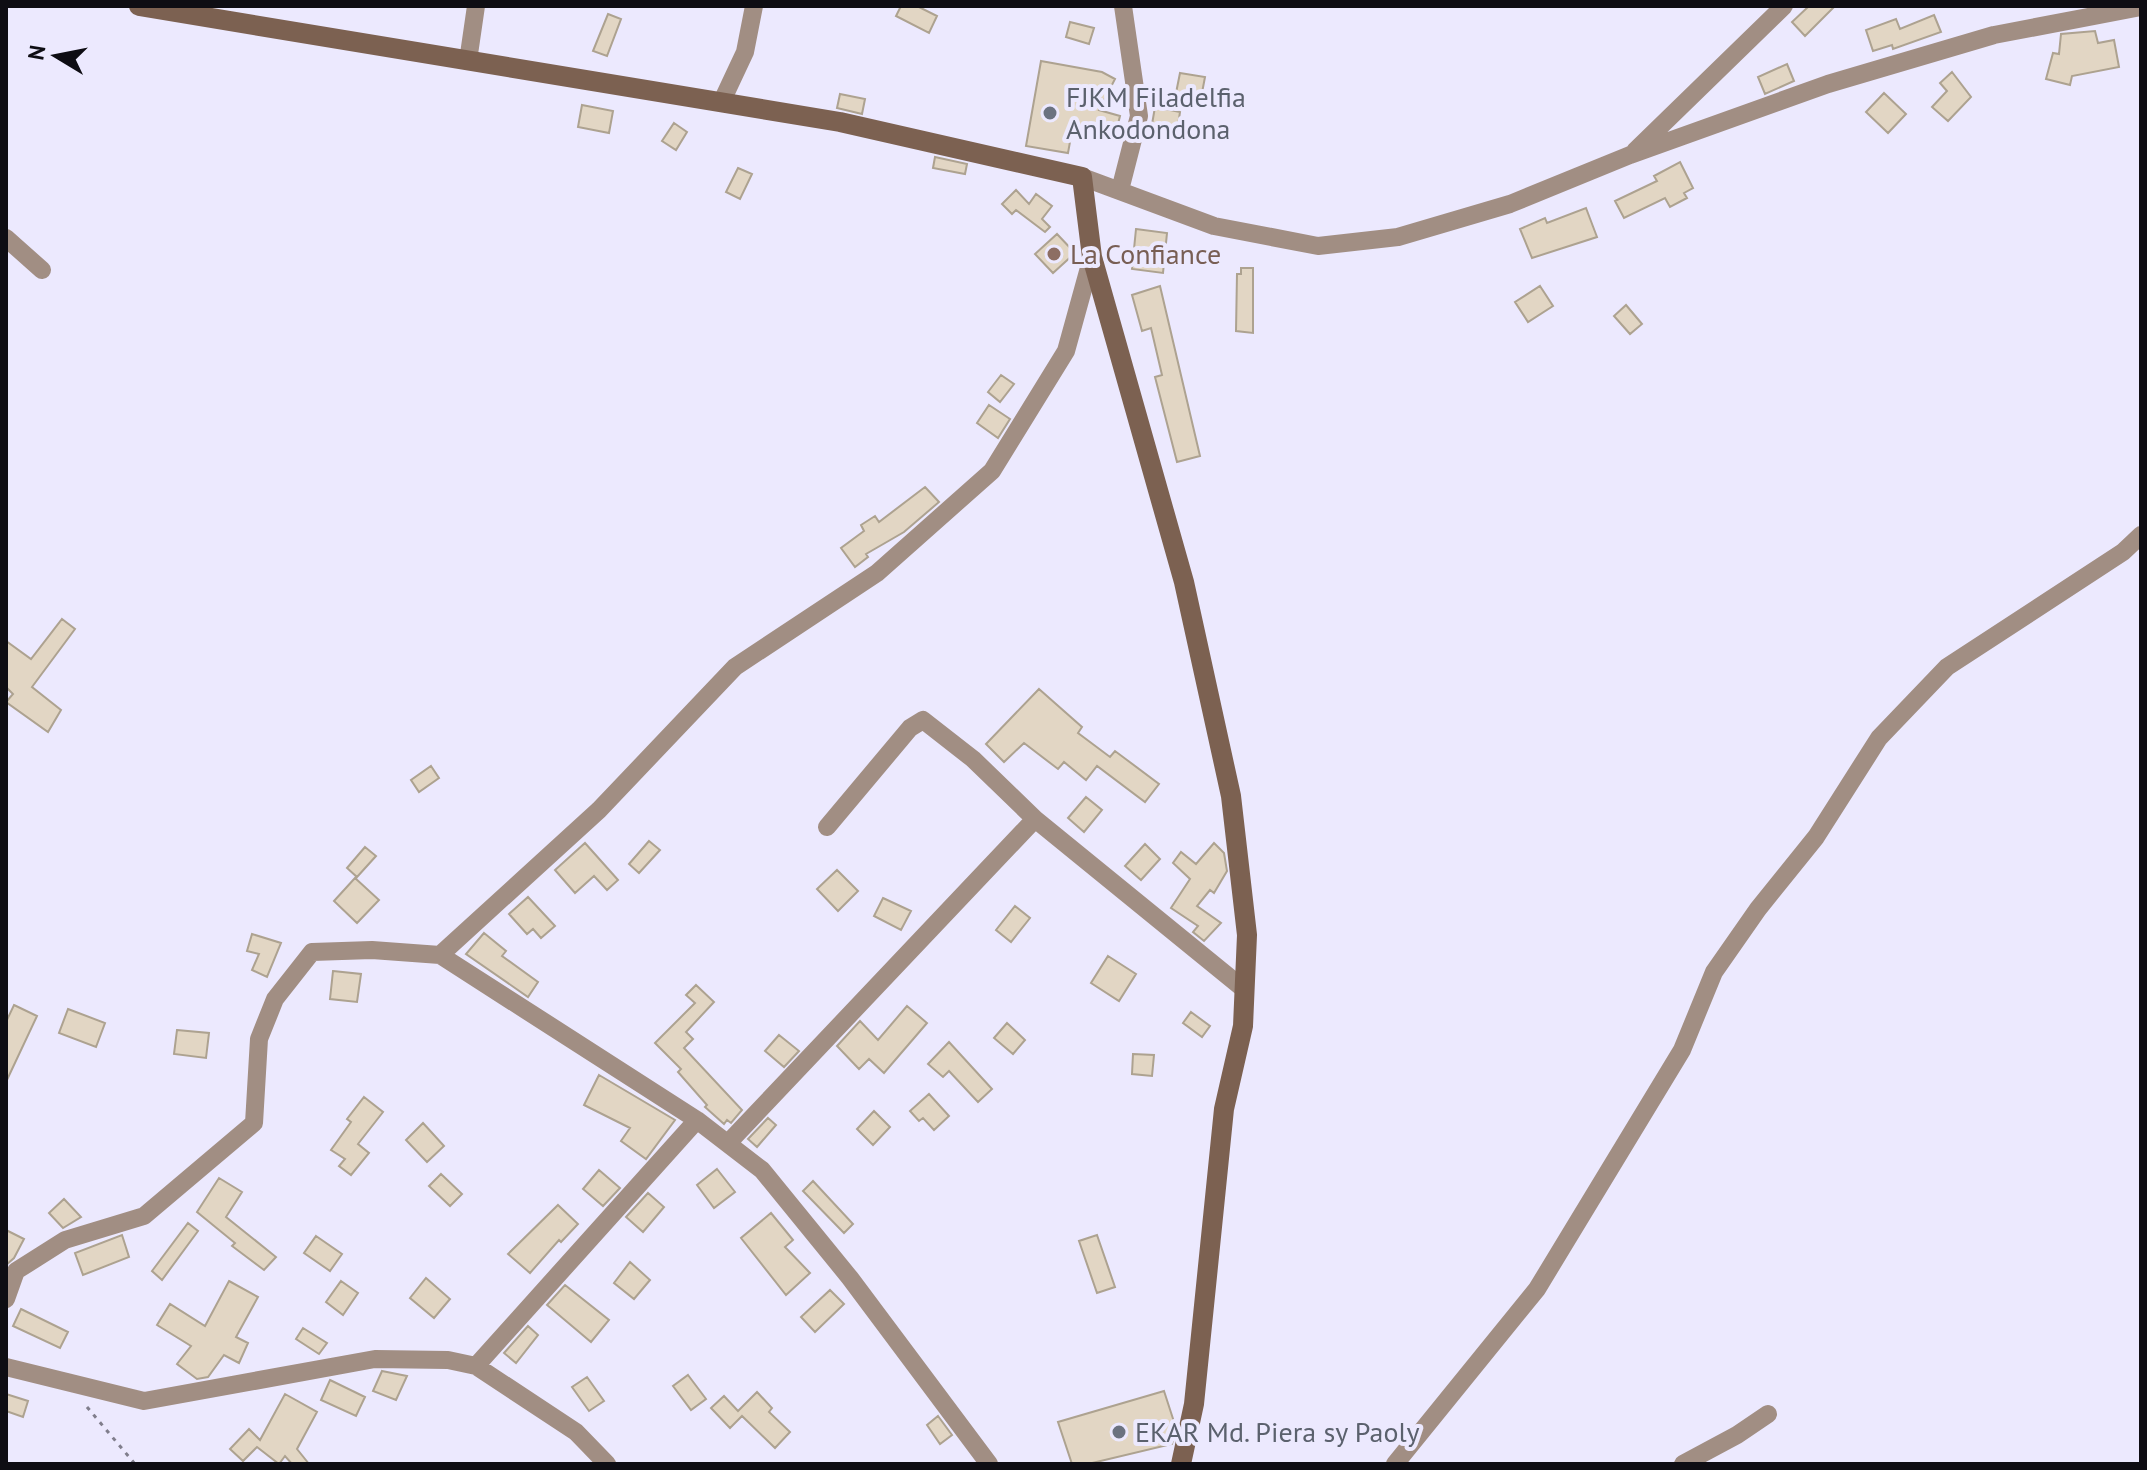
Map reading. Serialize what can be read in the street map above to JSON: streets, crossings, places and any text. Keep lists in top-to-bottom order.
{
  "places": ["FJKM Filadelfia Ankodondona", "La Confiance", "EKAR Md. Piera sy Paoly"],
  "north": "left"
}
